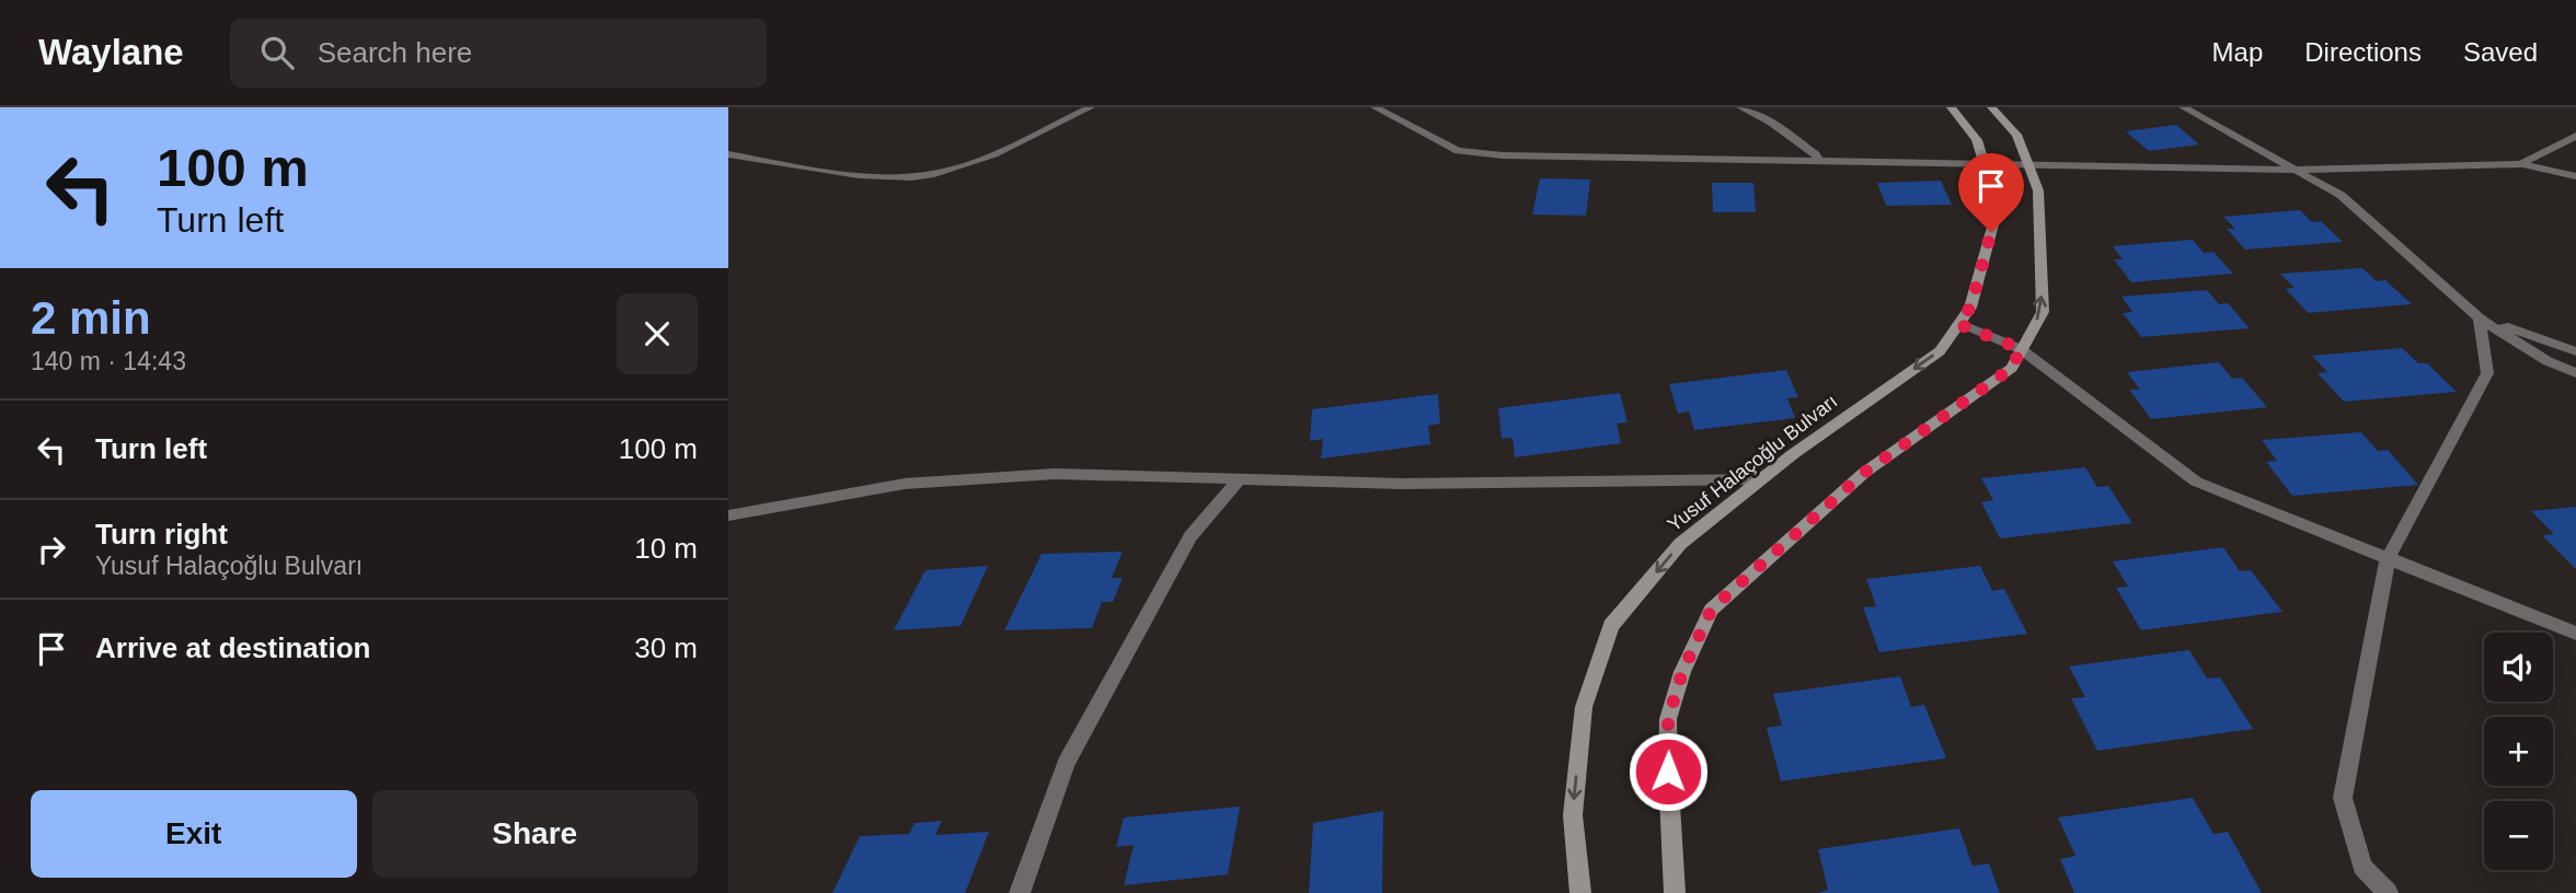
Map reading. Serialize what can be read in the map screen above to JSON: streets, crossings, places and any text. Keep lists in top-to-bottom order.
{
  "streets": {
    "street": ["Yusuf Halaçoğlu Bulvarı"]
  },
  "page": {
    "header": "Waylane",
    "search": "Search here",
    "nav": ["Map", "Directions", "Saved"],
    "turn": ["100 m", "Turn left"],
    "heading": ["2 min", "140 m · 14:43"],
    "list": [
      {
        "name": "Turn left",
        "value": "100 m"
      },
      {
        "name": "Turn right",
        "note": "Yusuf Halaçoğlu Bulvarı",
        "value": "10 m"
      },
      {
        "name": "Arrive at destination",
        "value": "30 m"
      }
    ],
    "map_buttons": ["+", "−"],
    "buttons": ["Exit", "Share"]
  }
}
